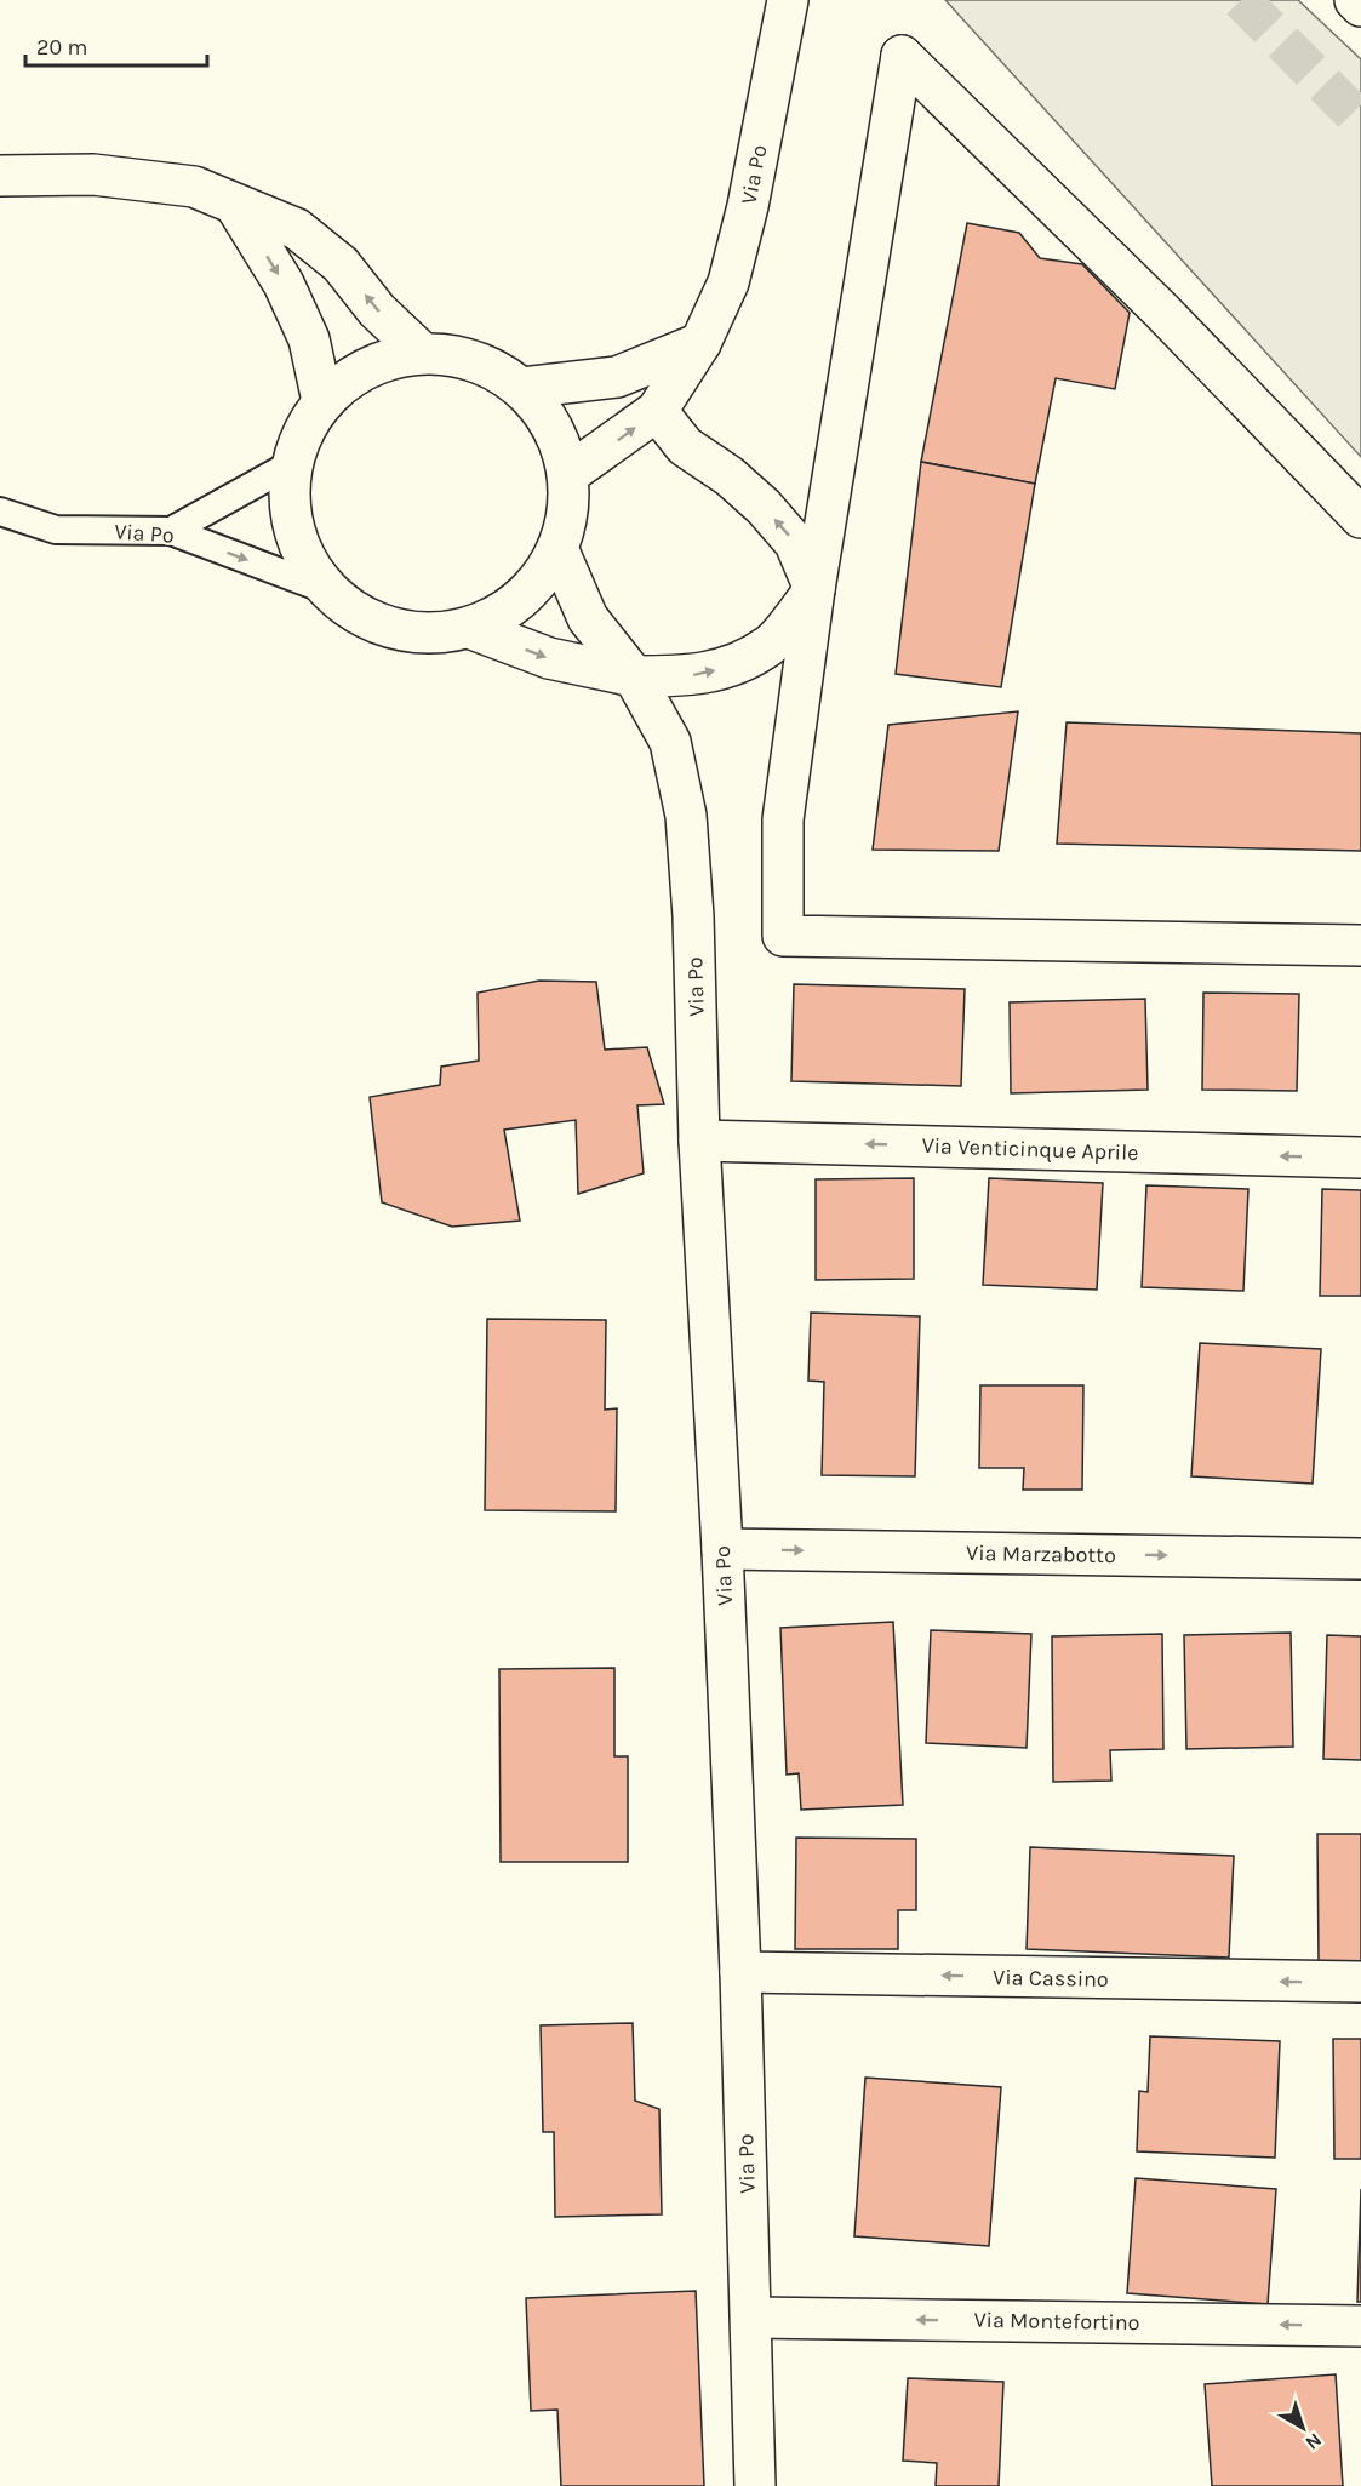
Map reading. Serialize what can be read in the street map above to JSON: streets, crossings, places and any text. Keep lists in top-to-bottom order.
{
  "streets": {
    "main road": [
      "Via Po",
      "Via Venticinque Aprile",
      "Via Marzabotto",
      "Via Cassino",
      "Via Montefortino"
    ]
  },
  "crossings": [
    ["Via Po", "Via Venticinque Aprile"],
    ["Via Po", "Via Marzabotto"],
    ["Via Po", "Via Cassino"],
    ["Via Po", "Via Montefortino"]
  ],
  "one_way": [
    "Via Venticinque Aprile",
    "Via Marzabotto",
    "Via Cassino",
    "Via Montefortino"
  ],
  "scale_bar": "20 m",
  "north": "bottom right"
}
